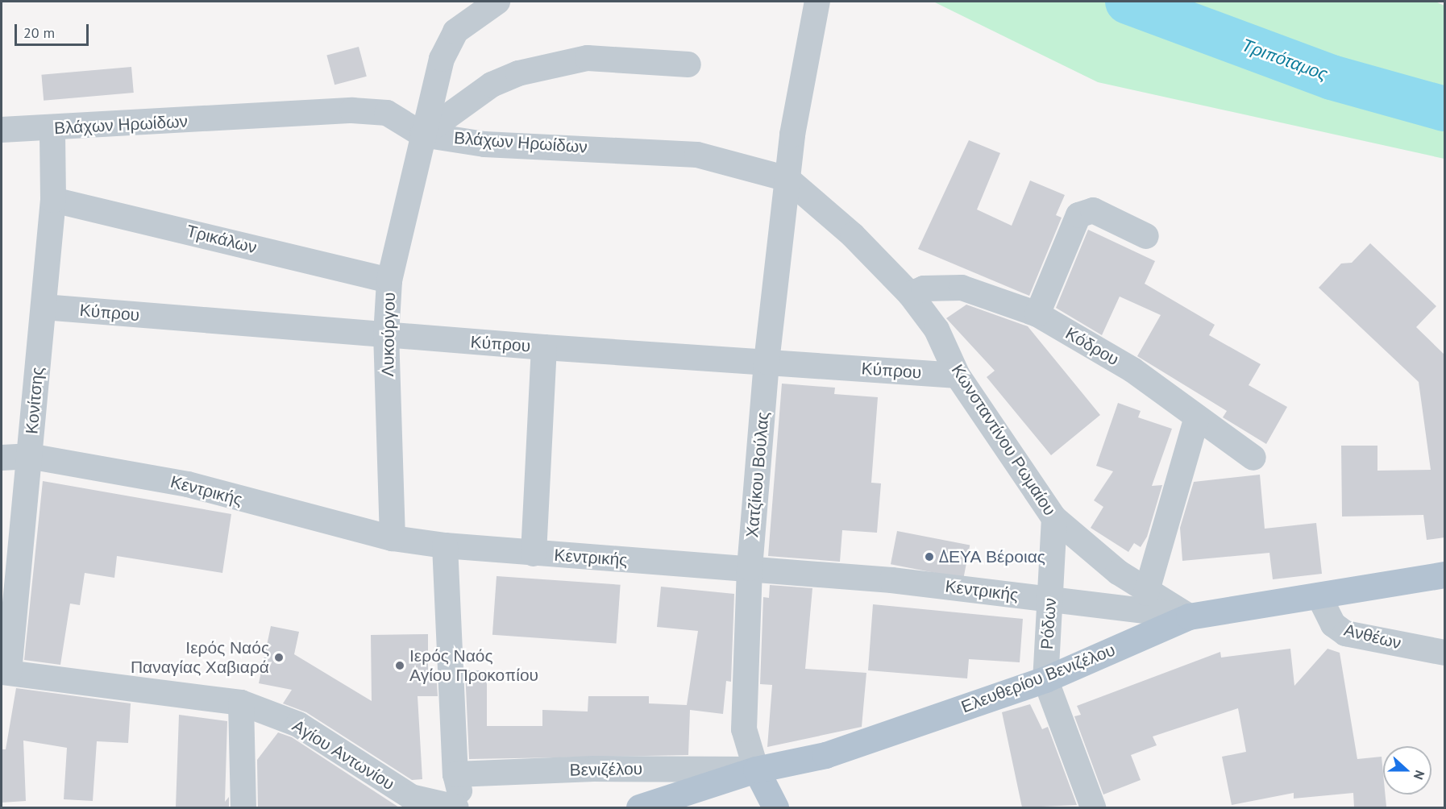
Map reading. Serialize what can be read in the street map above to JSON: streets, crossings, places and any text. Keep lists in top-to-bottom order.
{
  "streets": {
    "main road": ["Ελευθερίου Βενιζέλου"],
    "street": [
      "Βλάχων Ηρωίδων",
      "Τρικάλων",
      "Κύπρου",
      "Λυκούργου",
      "Κόδρου",
      "Κονίτσης",
      "Κωνσταντίνου Ρωμαίου",
      "Χατζίκου Βούλας",
      "Κεντρικής",
      "Ρόδων",
      "Ανθέων",
      "Αγίου Αντωνίου",
      "Βενιζέλου"
    ]
  },
  "crossings": [
    ["Βλάχων Ηρωίδων", "Λυκούργου"],
    ["Βλάχων Ηρωίδων", "Κόδρου"],
    ["Βλάχων Ηρωίδων", "Κονίτσης"],
    ["Βλάχων Ηρωίδων", "Κωνσταντίνου Ρωμαίου"],
    ["Βλάχων Ηρωίδων", "Χατζίκου Βούλας"],
    ["Τρικάλων", "Λυκούργου"],
    ["Τρικάλων", "Κονίτσης"],
    ["Κύπρου", "Λυκούργου"],
    ["Κύπρου", "Κονίτσης"],
    ["Κύπρου", "Κωνσταντίνου Ρωμαίου"],
    ["Κύπρου", "Χατζίκου Βούλας"],
    ["Λυκούργου", "Κεντρικής"],
    ["Κόδρου", "Κωνσταντίνου Ρωμαίου"],
    ["Κονίτσης", "Κεντρικής"],
    ["Κονίτσης", "Αγίου Αντωνίου"],
    ["Κωνσταντίνου Ρωμαίου", "Κεντρικής"],
    ["Κωνσταντίνου Ρωμαίου", "Ρόδων"],
    ["Κωνσταντίνου Ρωμαίου", "Ελευθερίου Βενιζέλου"],
    ["Χατζίκου Βούλας", "Κεντρικής"],
    ["Χατζίκου Βούλας", "Ελευθερίου Βενιζέλου"],
    ["Χατζίκου Βούλας", "Βενιζέλου"],
    ["Κεντρικής", "Ρόδων"],
    ["Κεντρικής", "Ελευθερίου Βενιζέλου"],
    ["Ρόδων", "Ελευθερίου Βενιζέλου"],
    ["Ανθέων", "Ελευθερίου Βενιζέλου"],
    ["Ελευθερίου Βενιζέλου", "Βενιζέλου"]
  ],
  "water": ["Τριπόταμος"],
  "places": ["ΔΕΥΑ Βέροιας", "Ιερός Ναός Παναγίας Χαβιαρά", "Ιερός Ναός Αγίου Προκοπίου"],
  "scale_bar": "20 m",
  "north": "right"
}
